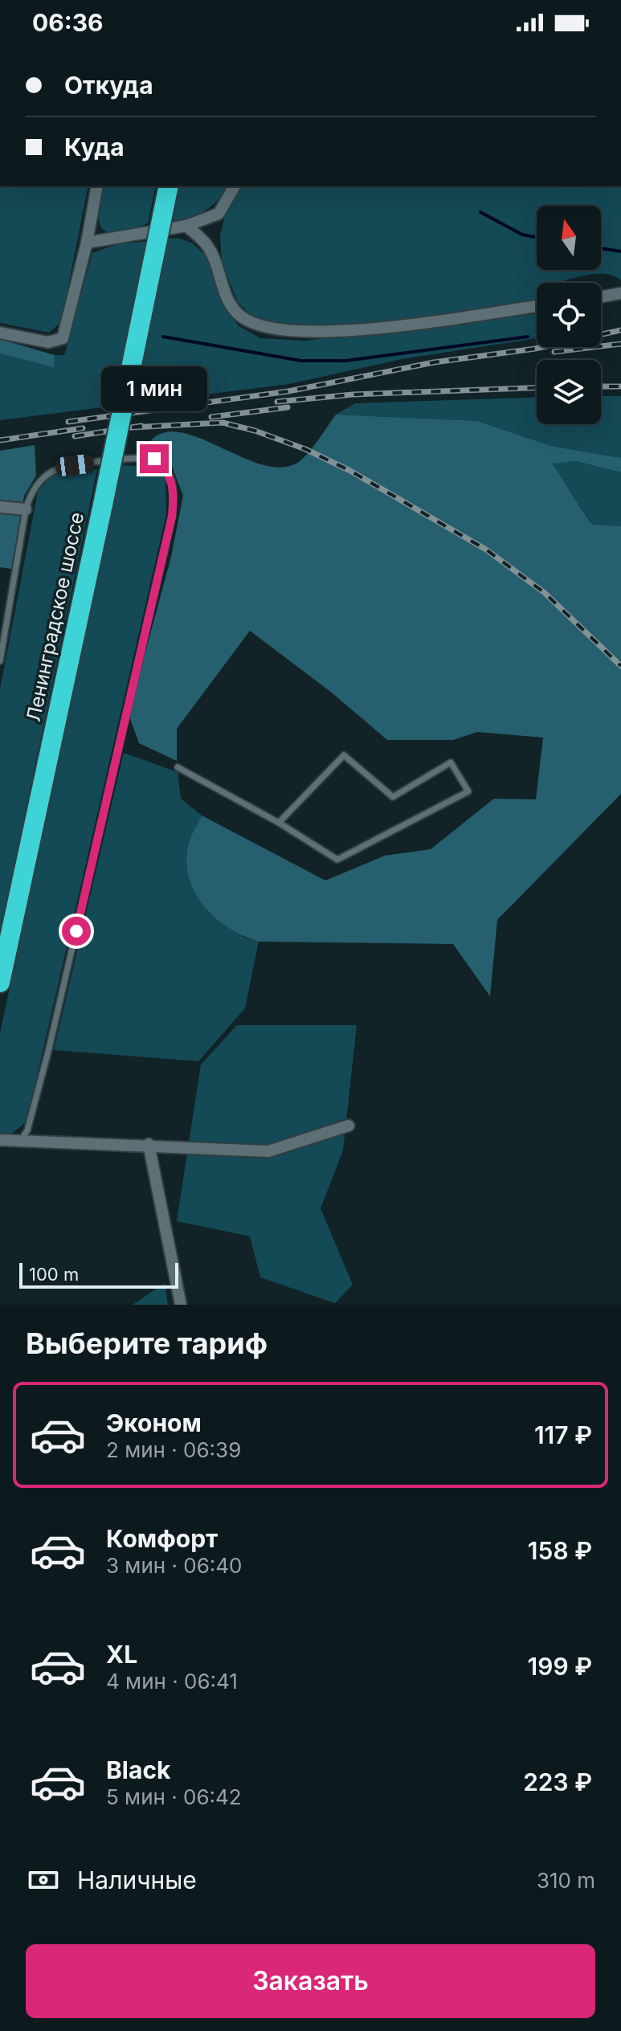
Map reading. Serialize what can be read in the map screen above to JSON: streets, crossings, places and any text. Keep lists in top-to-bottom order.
{
  "streets": {
    "highway": ["Ленинградское шоссе"]
  },
  "scale_bar": "100 m",
  "north": "top",
  "page": {
    "status": "06:36",
    "banner": ["Откуда", "Куда"],
    "bubble": "1 мин",
    "scale": "100 m",
    "heading": "Выберите тариф",
    "list": [
      {
        "name": "Эконом",
        "note": "2 мин · 06:39",
        "value": "117 ₽"
      },
      {
        "name": "Комфорт",
        "note": "3 мин · 06:40",
        "value": "158 ₽"
      },
      {
        "name": "XL",
        "note": "4 мин · 06:41",
        "value": "199 ₽"
      },
      {
        "name": "Black",
        "note": "5 мин · 06:42",
        "value": "223 ₽"
      }
    ],
    "pay": ["Наличные", "310 m"],
    "buttons": "Заказать"
  }
}
